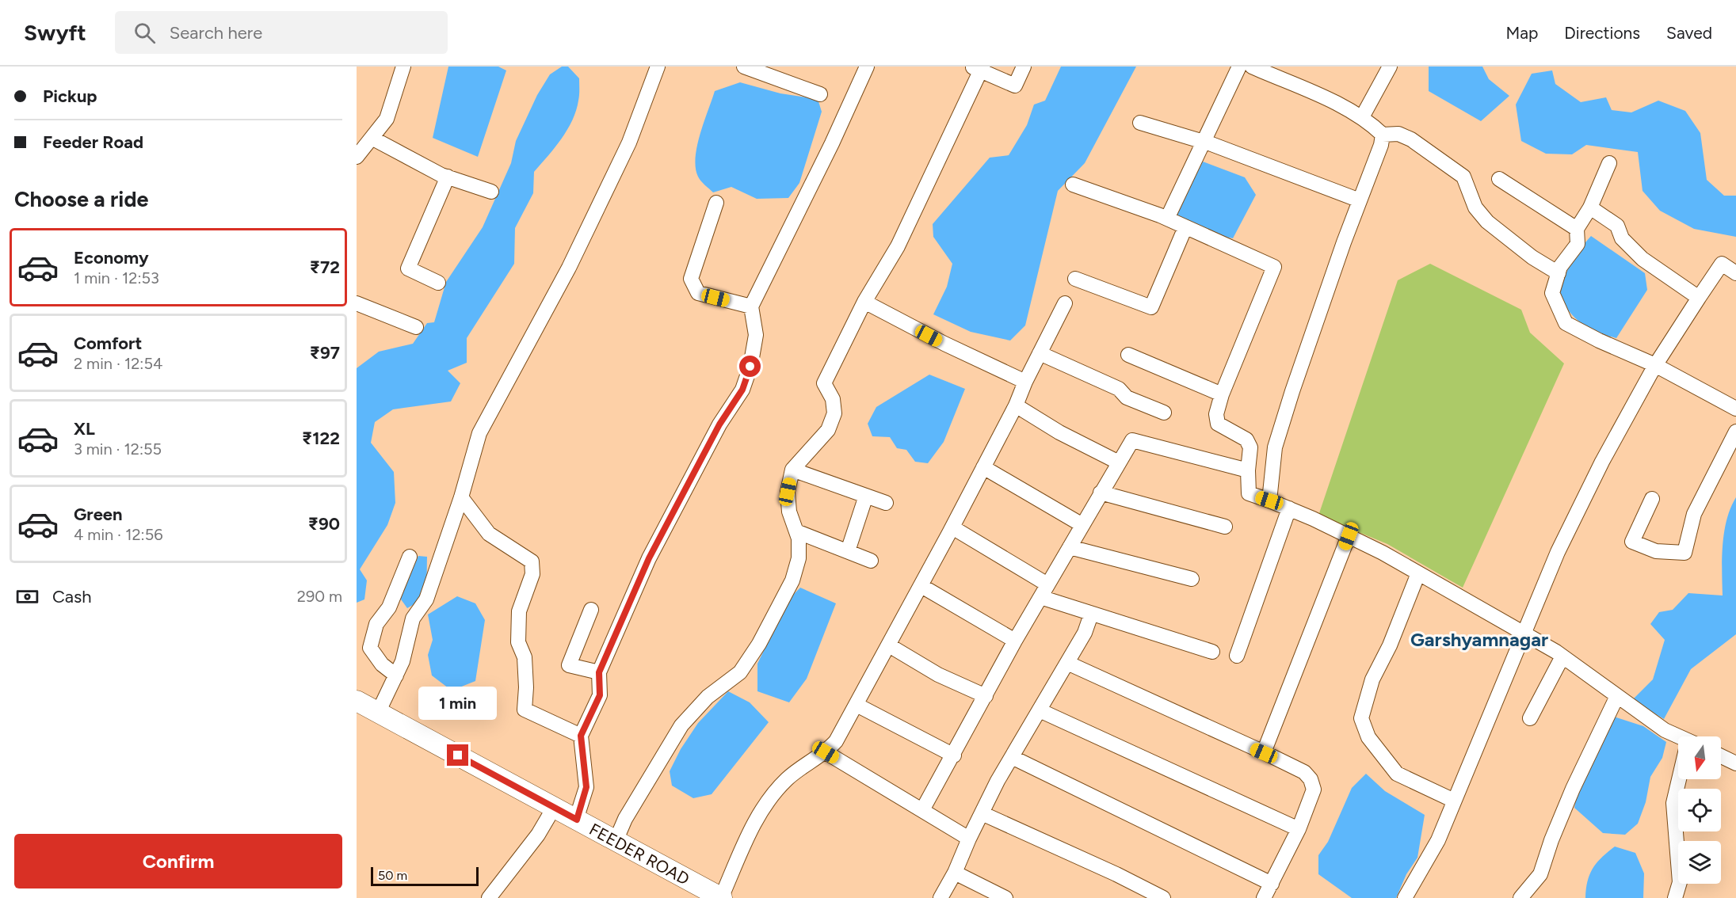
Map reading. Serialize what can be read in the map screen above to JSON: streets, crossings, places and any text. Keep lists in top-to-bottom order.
{
  "streets": {
    "street": ["FEEDER ROAD"]
  },
  "districts": ["Garshyamnagar"],
  "scale_bar": "50 m",
  "north": "bottom",
  "page": {
    "header": "Swyft",
    "search": "Search here",
    "nav": ["Map", "Directions", "Saved"],
    "banner": ["Pickup", "Feeder Road"],
    "heading": "Choose a ride",
    "list": [
      {
        "name": "Economy",
        "note": "1 min · 12:53",
        "value": "₹72"
      },
      {
        "name": "Comfort",
        "note": "2 min · 12:54",
        "value": "₹97"
      },
      {
        "name": "XL",
        "note": "3 min · 12:55",
        "value": "₹122"
      },
      {
        "name": "Green",
        "note": "4 min · 12:56",
        "value": "₹90"
      }
    ],
    "pay": ["Cash", "290 m"],
    "bubble": "1 min",
    "buttons": "Confirm",
    "scale": "50 m"
  }
}
